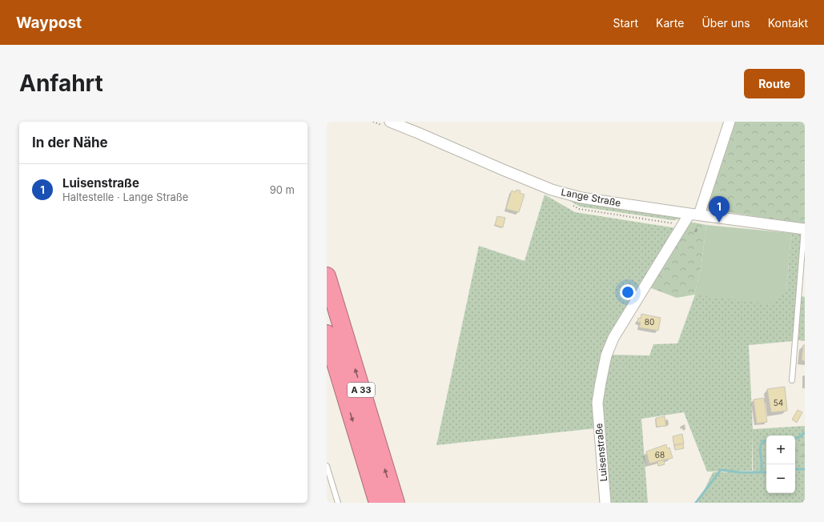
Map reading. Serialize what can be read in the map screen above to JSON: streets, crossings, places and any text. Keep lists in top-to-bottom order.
{
  "streets": {
    "highway": ["A 33"],
    "street": ["Lange Straße", "Luisenstraße"]
  },
  "crossings": [
    ["Lange Straße", "Luisenstraße"]
  ],
  "house_numbers": ["80", "54", "68"],
  "page": {
    "header": "Waypost",
    "nav": [
      "Start",
      "Karte",
      "Über uns",
      "Kontakt"
    ],
    "buttons": "Route",
    "title": "Anfahrt",
    "heading": "In der Nähe",
    "list": [
      {
        "mark": "1",
        "name": "Luisenstraße",
        "note": "Haltestelle · Lange Straße",
        "value": "90 m"
      }
    ],
    "pins": "1",
    "map_buttons": ["+", "−"]
  }
}
